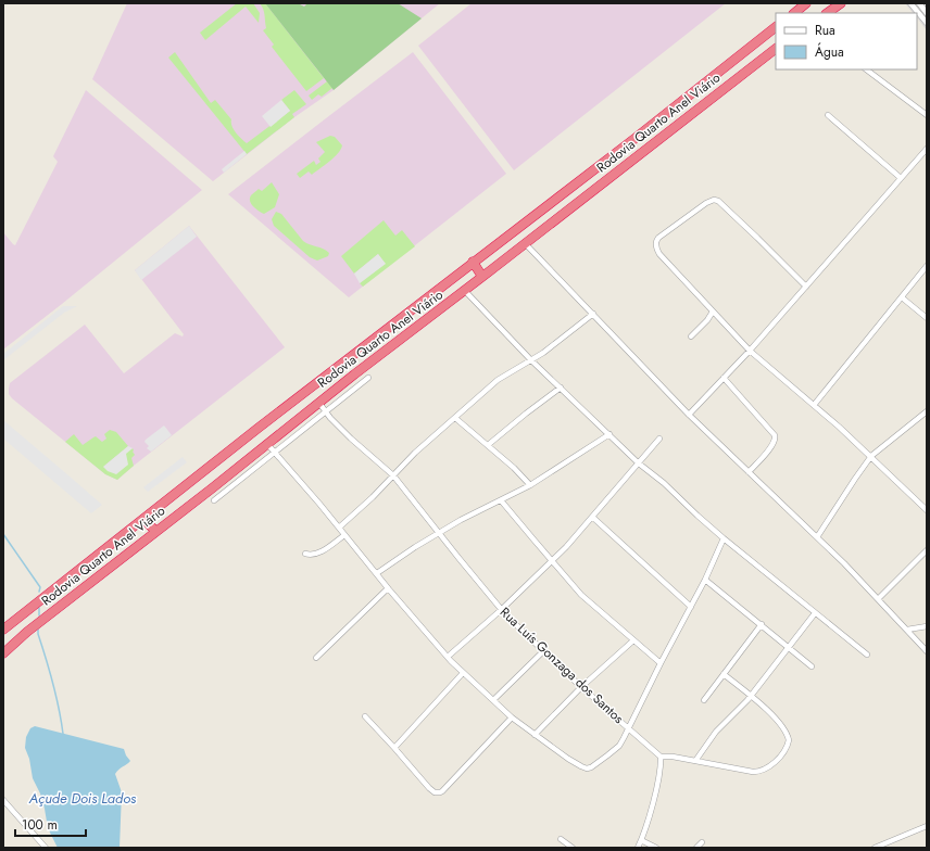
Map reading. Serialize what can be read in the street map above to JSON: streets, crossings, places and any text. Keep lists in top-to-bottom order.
{
  "streets": {
    "highway": ["Rodovia Quarto Anel Viário"],
    "street": ["Rua Luís Gonzaga dos Santos"]
  },
  "crossings": [
    ["Rodovia Quarto Anel Viário", "Rua Luís Gonzaga dos Santos"]
  ],
  "water": ["Açude Dois Lados"],
  "legend": ["Rua", "Água"],
  "scale_bar": "100 m"
}
